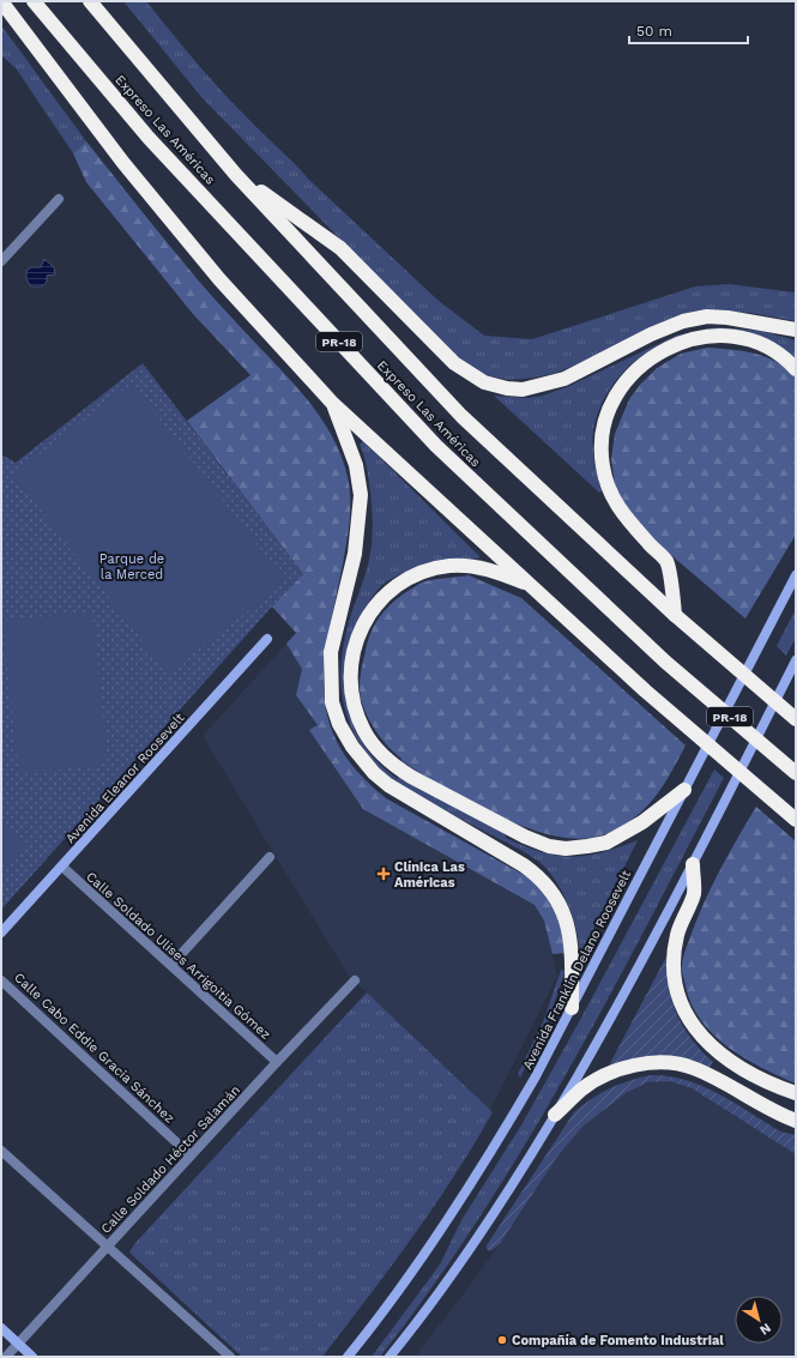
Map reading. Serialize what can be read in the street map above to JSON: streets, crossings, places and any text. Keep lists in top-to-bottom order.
{
  "streets": {
    "highway": ["Expreso Las Américas", "PR-18"],
    "main road": ["Avenida Eleanor Roosevelt", "Avenida Franklin Delano Roosevelt"],
    "street": ["Calle Soldado Ulises Arrigoitia Gómez", "Calle Cabo Eddie Gracia Sánchez", "Calle Soldado Héctor Salamán"]
  },
  "crossings": [
    ["Avenida Eleanor Roosevelt", "Calle Soldado Ulises Arrigoitia Gómez"],
    ["Calle Soldado Ulises Arrigoitia Gómez", "Calle Soldado Héctor Salamán"],
    ["Calle Cabo Eddie Gracia Sánchez", "Calle Soldado Héctor Salamán"]
  ],
  "parks": ["Parque de la Merced"],
  "places": {
    "health": ["Clínica Las Américas"],
    "other": ["Compañía de Fomento Industrial"]
  },
  "scale_bar": "50 m",
  "north": "bottom right"
}
